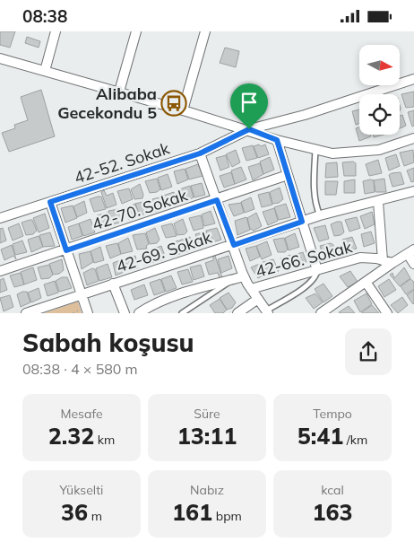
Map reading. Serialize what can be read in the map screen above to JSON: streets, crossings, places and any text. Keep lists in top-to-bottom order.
{
  "streets": {
    "street": [
      "42-52. Sokak",
      "42-70. Sokak",
      "42-69. Sokak",
      "42-66. Sokak"
    ]
  },
  "places": {
    "bus stop": ["Alibaba Gecekondu 5"]
  },
  "north": "right",
  "page": {
    "status": "08:38",
    "heading": ["Sabah koşusu", "08:38 · 4 × 580 m"],
    "stats": [
      ["Mesafe", "2.32 km"],
      ["Süre", "13:11"],
      ["Tempo", "5:41 /km"],
      ["Yükselti", "36 m"],
      ["Nabız", "161 bpm"],
      ["kcal", "163"]
    ]
  }
}
